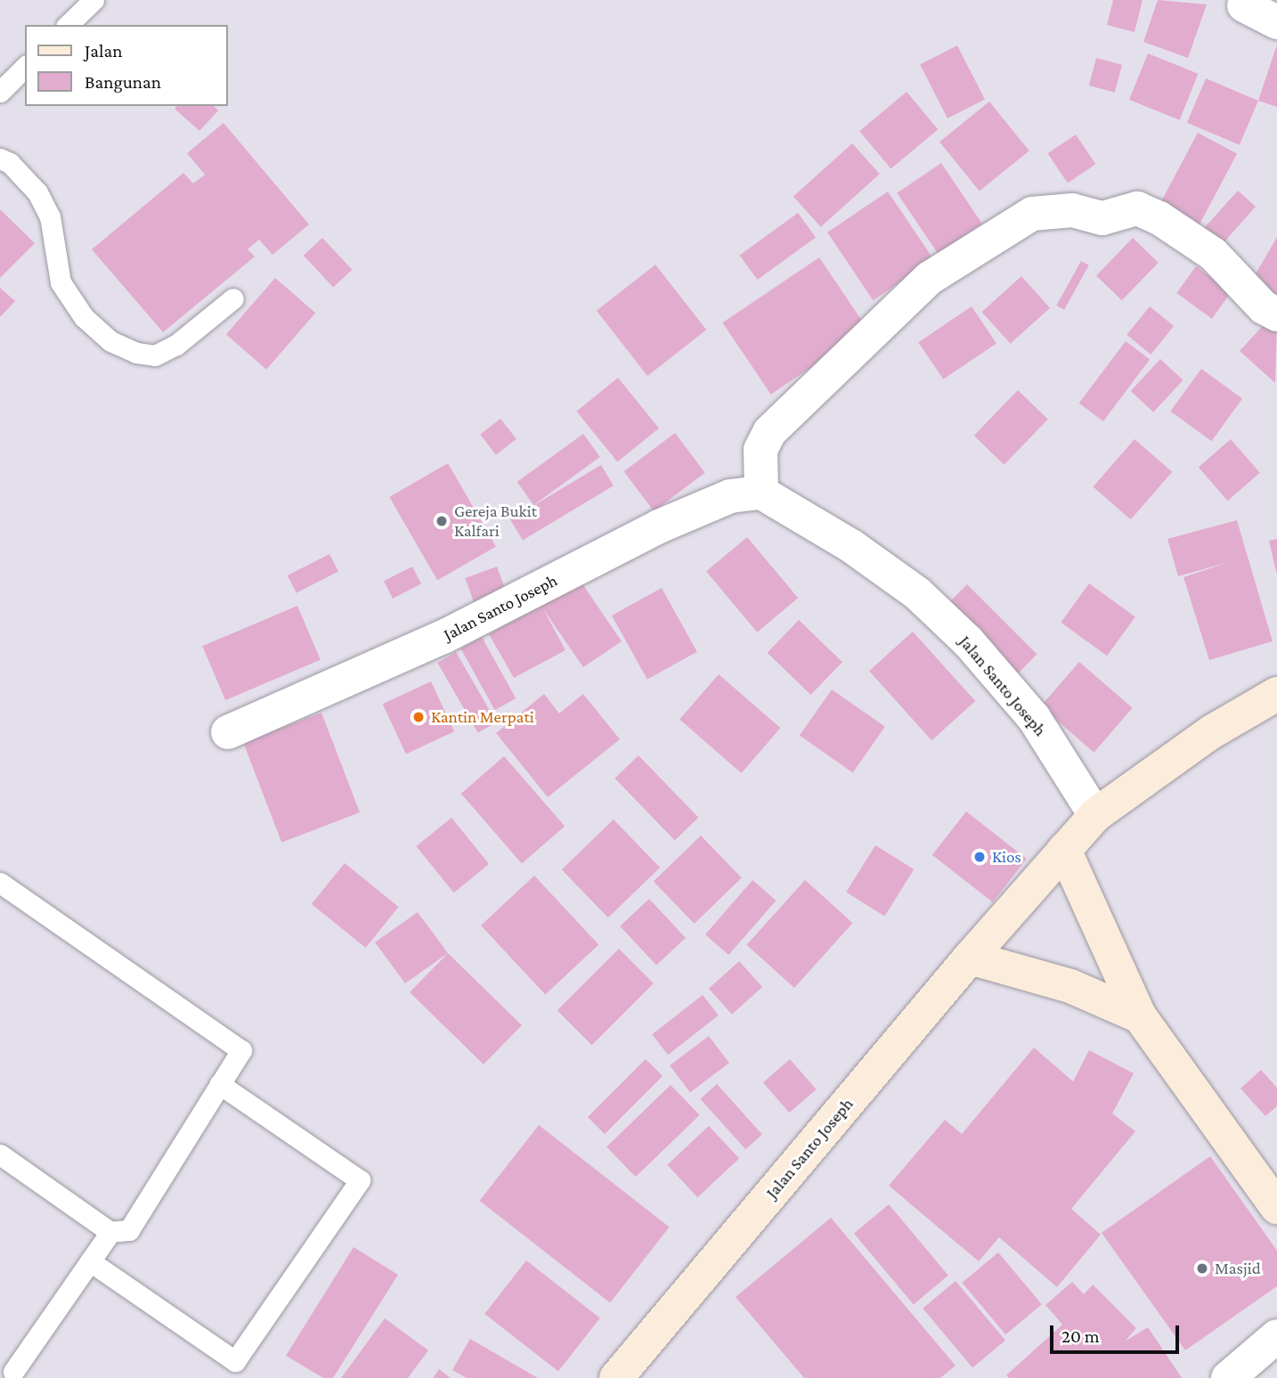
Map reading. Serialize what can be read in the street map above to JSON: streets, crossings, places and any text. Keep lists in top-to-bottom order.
{
  "streets": {
    "main road": ["Jalan Santo Joseph"]
  },
  "places": [
    "Gereja Bukit Kalfari",
    "Kantin Merpati",
    "Kios",
    "Masjid"
  ],
  "legend": ["Jalan", "Bangunan"],
  "scale_bar": "20 m"
}
